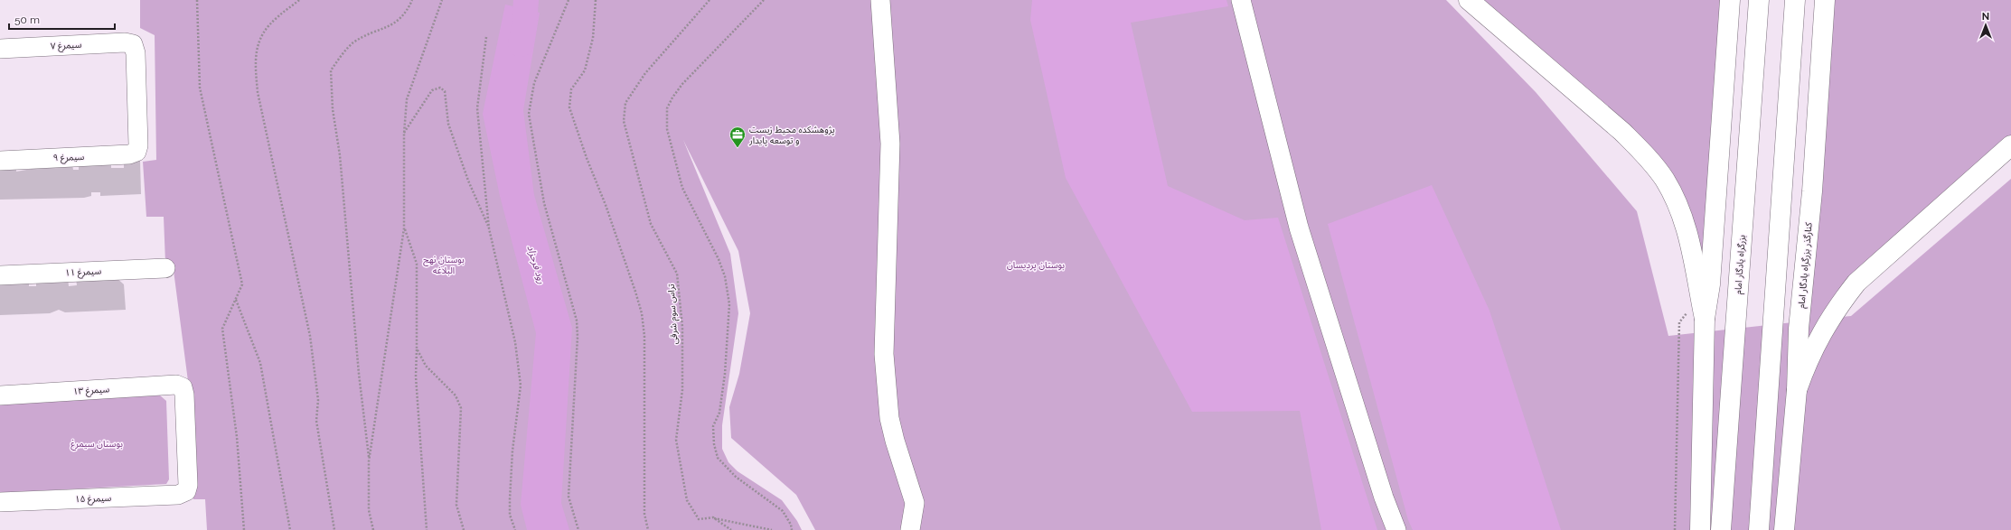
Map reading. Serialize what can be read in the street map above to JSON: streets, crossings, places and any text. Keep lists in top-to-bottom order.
{
  "streets": {
    "main road": ["بزرگراه یادگار امام", "کنارگذر بزرگراه یادگار امام"],
    "street": [
      "سیمرغ ۷",
      "سیمرغ ۹",
      "سیمرغ ۱۱",
      "سیمرغ ۱۳",
      "سیمرغ ۱۵"
    ],
    "path": ["تراس سوم شرقی"]
  },
  "crossings": [
    ["سیمرغ ۷", "سیمرغ ۹"],
    ["سیمرغ ۱۳", "سیمرغ ۱۵"]
  ],
  "water": ["رود فرحزاد"],
  "parks": ["بوستان نهج البلاغه", "بوستان پردیسان", "بوستان سیمرغ"],
  "places": {
    "office": ["پژوهشکده محیط زیست و توسعه پایدار"]
  },
  "scale_bar": "50 m",
  "north": "top"
}
